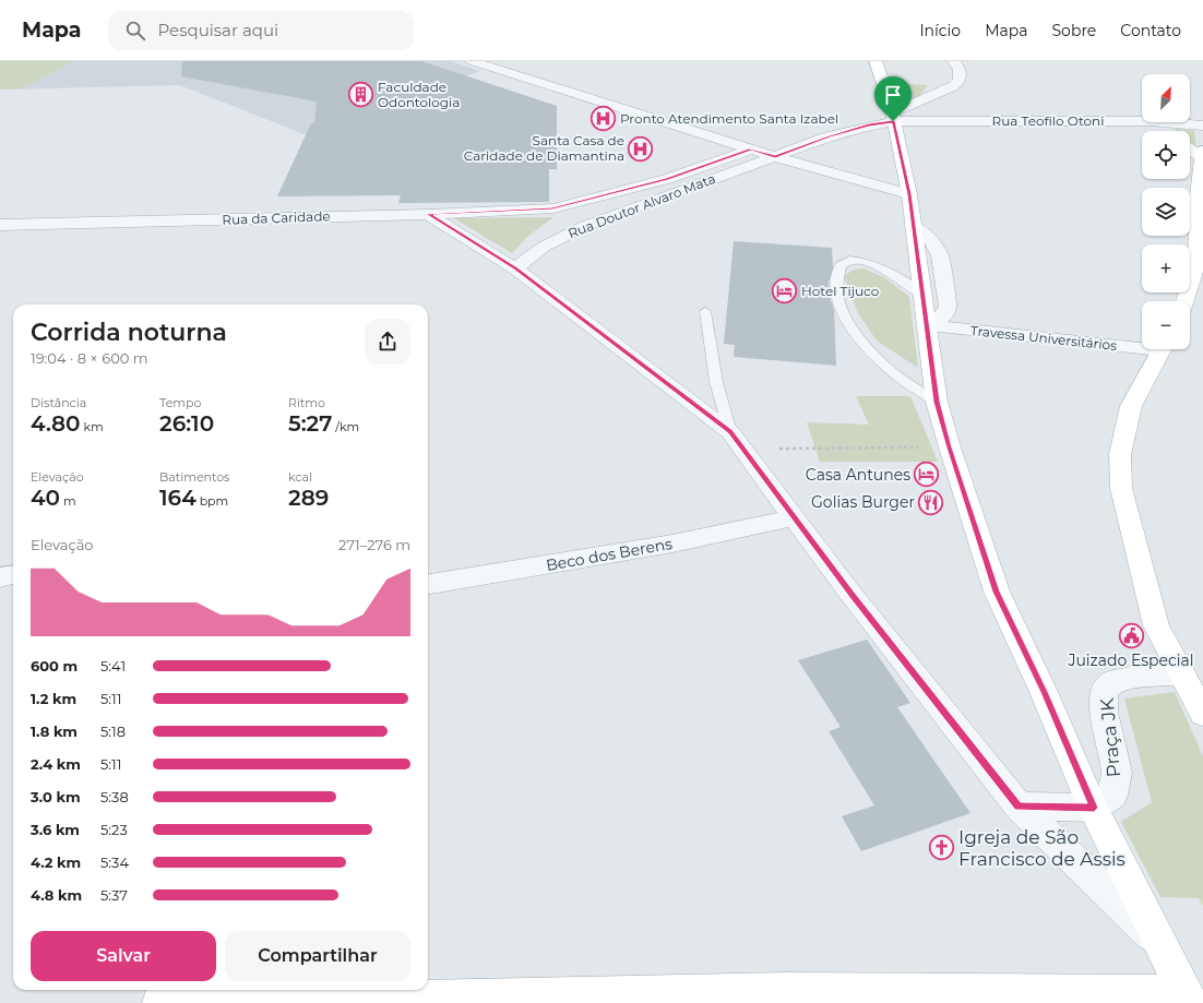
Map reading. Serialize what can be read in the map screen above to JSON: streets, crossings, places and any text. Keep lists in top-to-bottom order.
{
  "streets": {
    "street": [
      "Rua Teofilo Otoni",
      "Rua Doutor Alvaro Mata",
      "Rua da Caridade",
      "Travessa Universitários",
      "Beco dos Berens",
      "Praça JK"
    ]
  },
  "crossings": [
    ["Rua Teofilo Otoni", "Rua Doutor Alvaro Mata"]
  ],
  "places": {
    "building": ["Faculdade Odontologia"],
    "hospital": ["Pronto Atendimento Santa Izabel", "Santa Casa de Caridade de Diamantina"],
    "hotel": ["Hotel Tijuco", "Casa Antunes"],
    "restaurant": ["Golias Burger"],
    "public building": ["Juizado Especial"],
    "church": ["Igreja de São Francisco de Assis"]
  },
  "north": "top right",
  "page": {
    "header": "Mapa",
    "search": "Pesquisar aqui",
    "nav": [
      "Início",
      "Mapa",
      "Sobre",
      "Contato"
    ],
    "map_buttons": ["+", "−"],
    "heading": ["Corrida noturna", "19:04 · 8 × 600 m"],
    "stats": [
      ["Distância", "4.80 km"],
      ["Tempo", "26:10"],
      ["Ritmo", "5:27 /km"],
      ["Elevação", "40 m"],
      ["Batimentos", "164 bpm"],
      ["kcal", "289"]
    ],
    "chart": ["Elevação", "271–276 m"],
    "list": [
      {
        "name": "600 m",
        "note": "5:41"
      },
      {
        "name": "1.2 km",
        "note": "5:11"
      },
      {
        "name": "1.8 km",
        "note": "5:18"
      },
      {
        "name": "2.4 km",
        "note": "5:11"
      },
      {
        "name": "3.0 km",
        "note": "5:38"
      },
      {
        "name": "3.6 km",
        "note": "5:23"
      },
      {
        "name": "4.2 km",
        "note": "5:34"
      },
      {
        "name": "4.8 km",
        "note": "5:37"
      }
    ],
    "buttons": ["Salvar", "Compartilhar"]
  }
}
